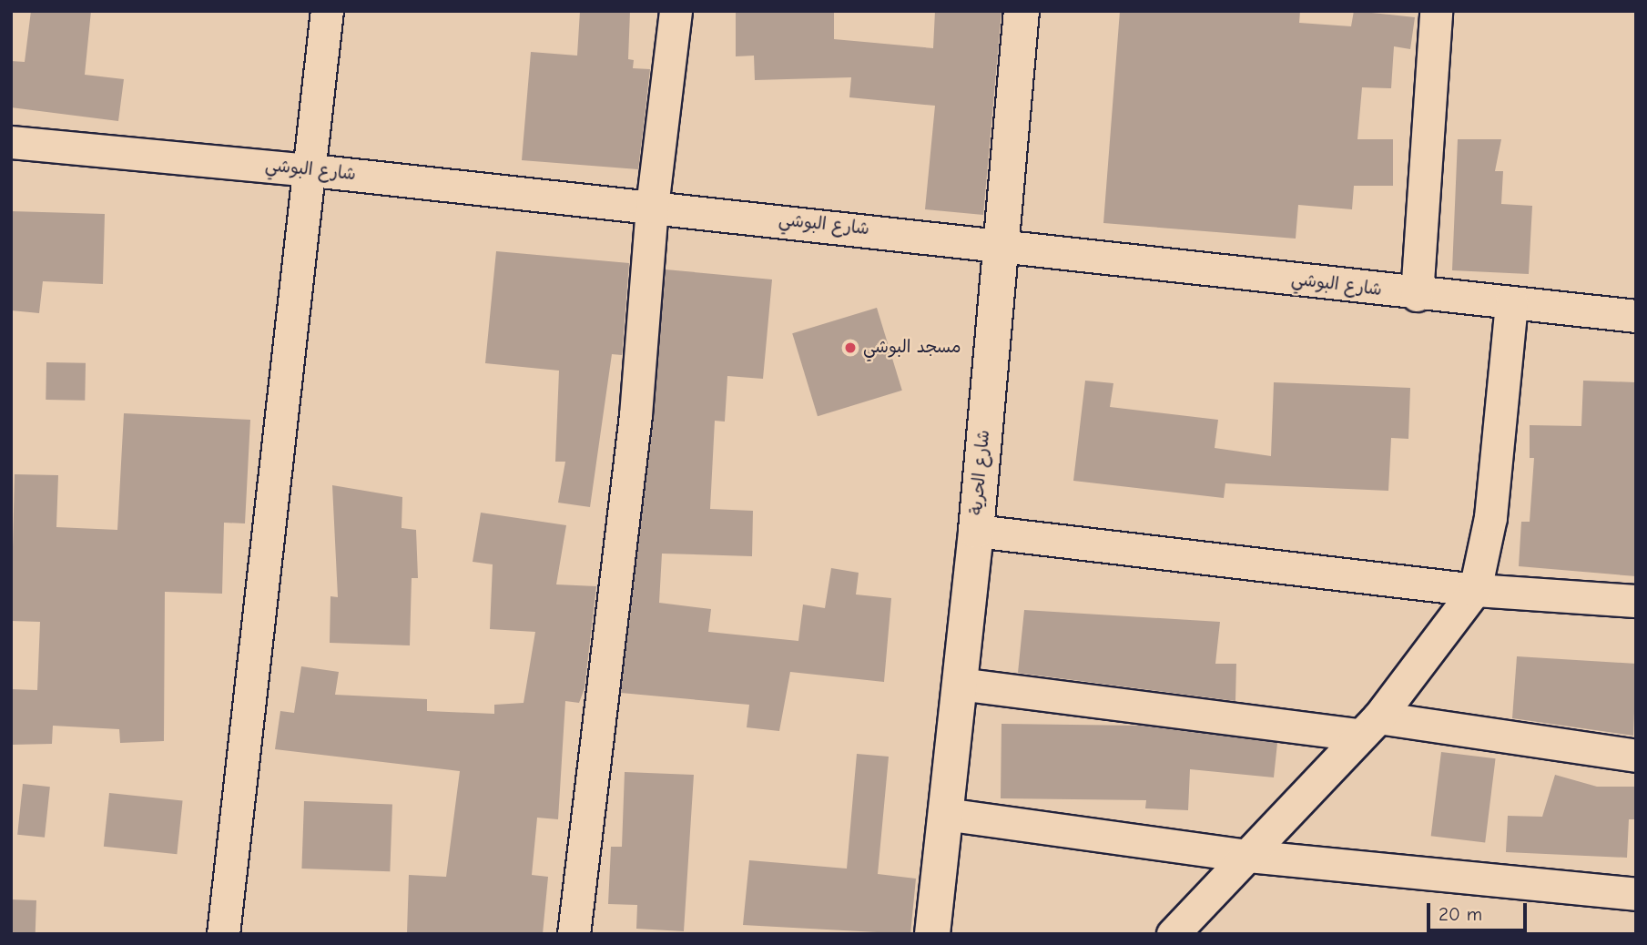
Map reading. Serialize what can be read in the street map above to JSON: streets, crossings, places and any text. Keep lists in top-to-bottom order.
{
  "streets": {
    "street": ["شارع البوشي", "شارع الحرية"]
  },
  "crossings": [
    ["شارع البوشي", "شارع الحرية"]
  ],
  "places": ["مسجد البوشي"],
  "scale_bar": "20 m"
}
